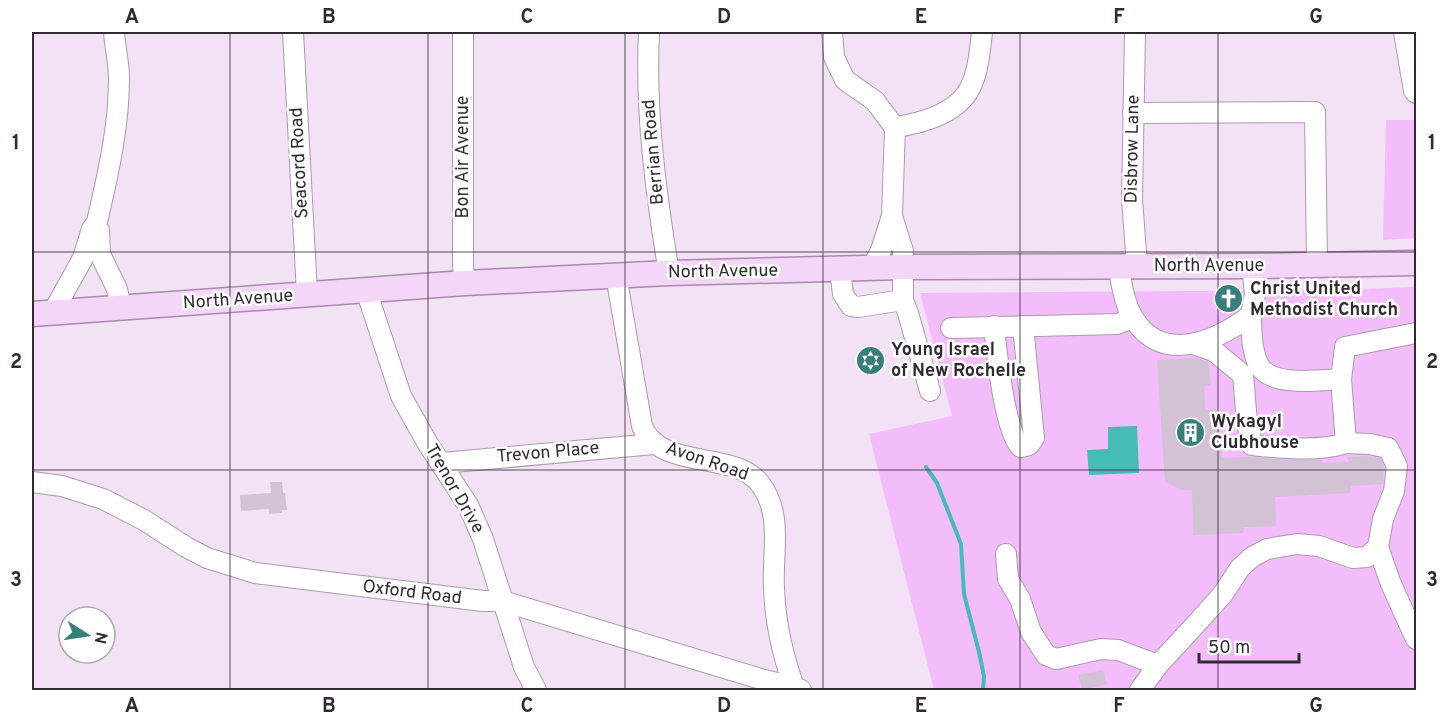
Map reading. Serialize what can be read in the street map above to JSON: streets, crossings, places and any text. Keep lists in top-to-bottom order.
{
  "streets": {
    "main road": ["North Avenue"],
    "street": [
      "Disbrow Lane",
      "Berrian Road",
      "Bon Air Avenue",
      "Seacord Road",
      "Trevon Place",
      "Avon Road",
      "Trenor Drive",
      "Oxford Road"
    ]
  },
  "crossings": [
    ["Disbrow Lane", "North Avenue"],
    ["Berrian Road", "North Avenue"],
    ["Bon Air Avenue", "North Avenue"],
    ["Seacord Road", "North Avenue"],
    ["North Avenue", "Avon Road"],
    ["North Avenue", "Trenor Drive"],
    ["Trevon Place", "Avon Road"],
    ["Trevon Place", "Trenor Drive"],
    ["Avon Road", "Oxford Road"],
    ["Trenor Drive", "Oxford Road"]
  ],
  "places": {
    "church": ["Christ United Methodist Church"],
    "synagogue": ["Young Israel of New Rochelle"],
    "building": ["Wykagyl Clubhouse"]
  },
  "scale_bar": "50 m",
  "north": "right",
  "grid": {
    "columns": [
      "A",
      "B",
      "C",
      "D",
      "E",
      "F",
      "G"
    ],
    "rows": ["1", "2", "3"]
  }
}
